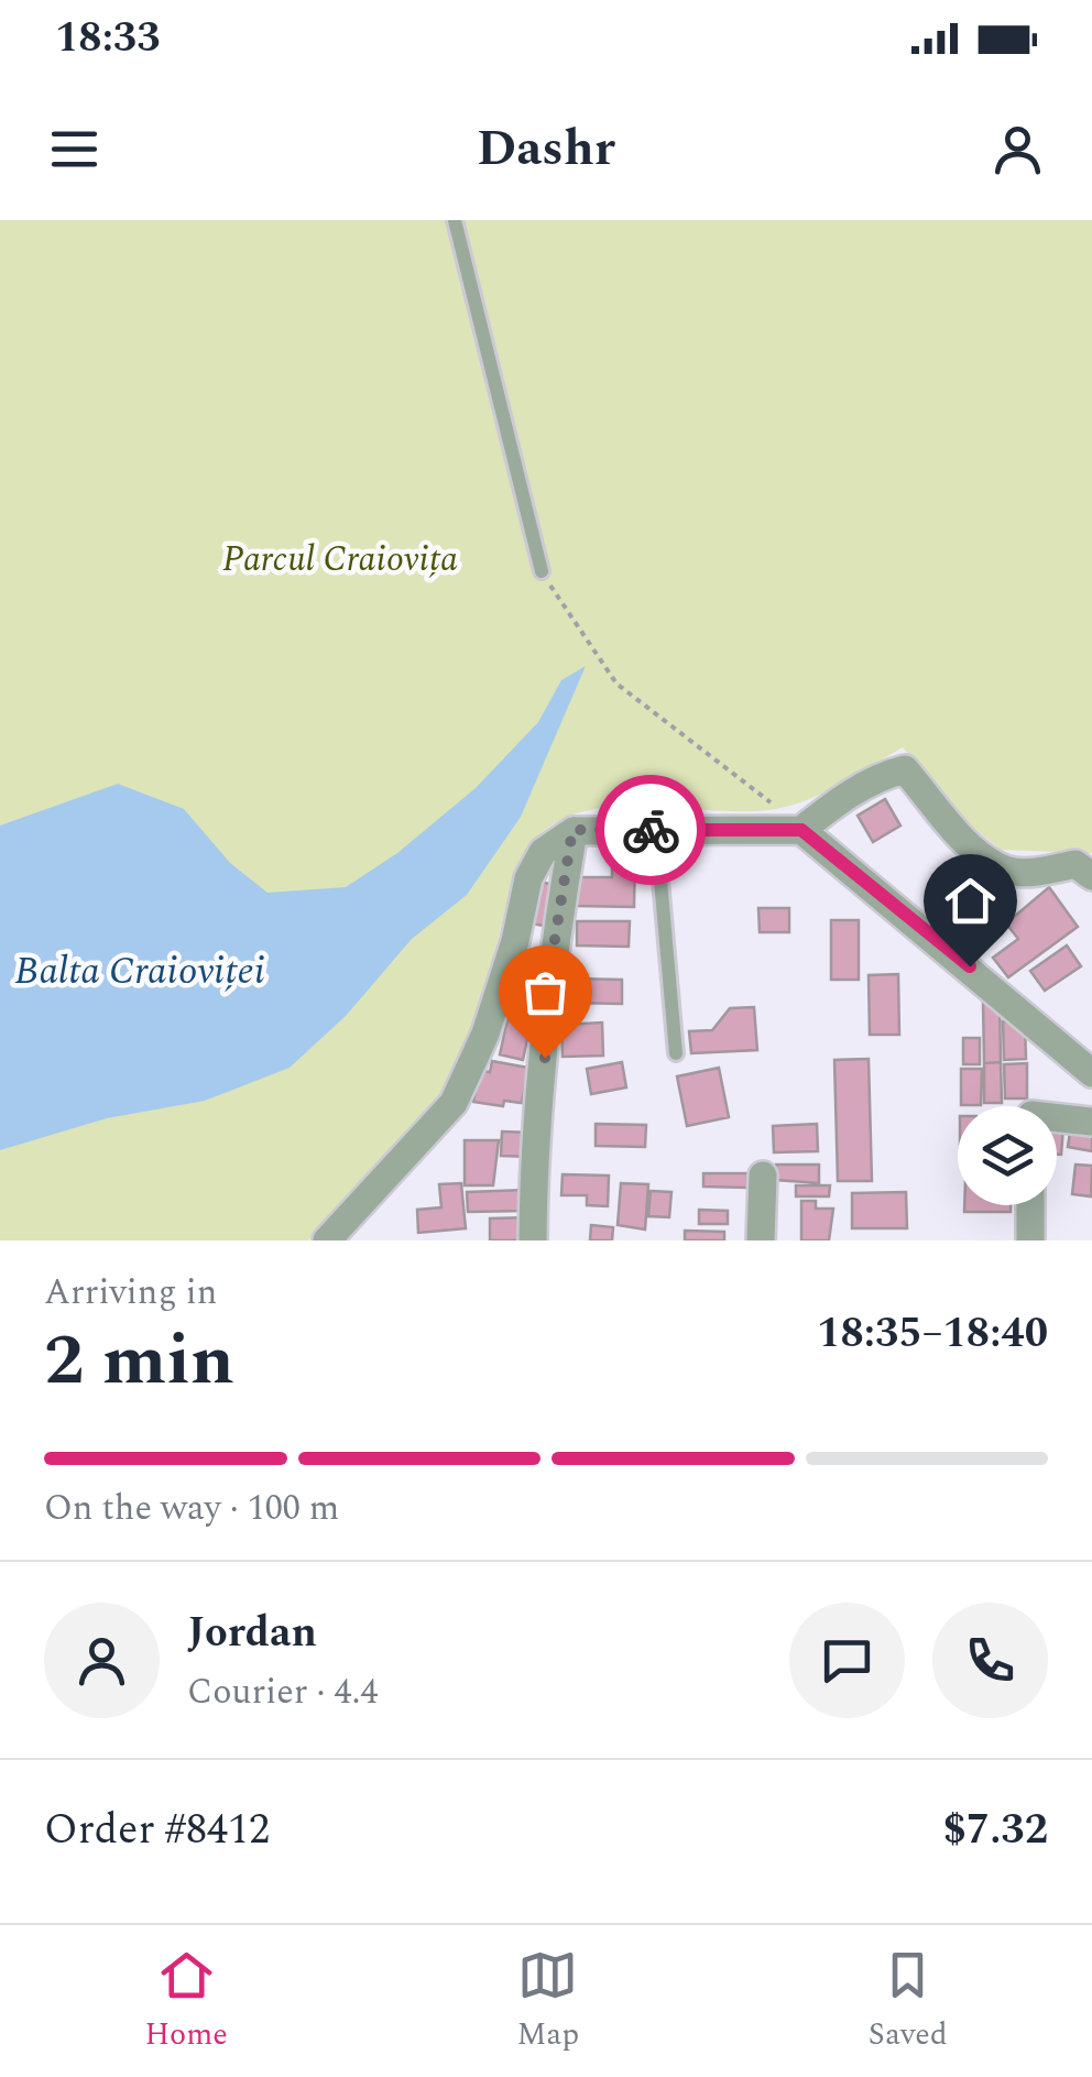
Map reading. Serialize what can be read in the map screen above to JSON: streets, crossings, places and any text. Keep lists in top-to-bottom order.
{
  "water": ["Balta Craioviței"],
  "parks": ["Parcul Craiovița"],
  "page": {
    "status": "18:33",
    "header": "Dashr",
    "heading": ["2 min", "Arriving in", "18:35–18:40"],
    "panel": [
      "Jordan",
      "Courier · 4.4",
      "Order #8412",
      "$7.32"
    ],
    "bar": "On the way · 100 m",
    "tabs": ["Home", "Map", "Saved"]
  }
}
